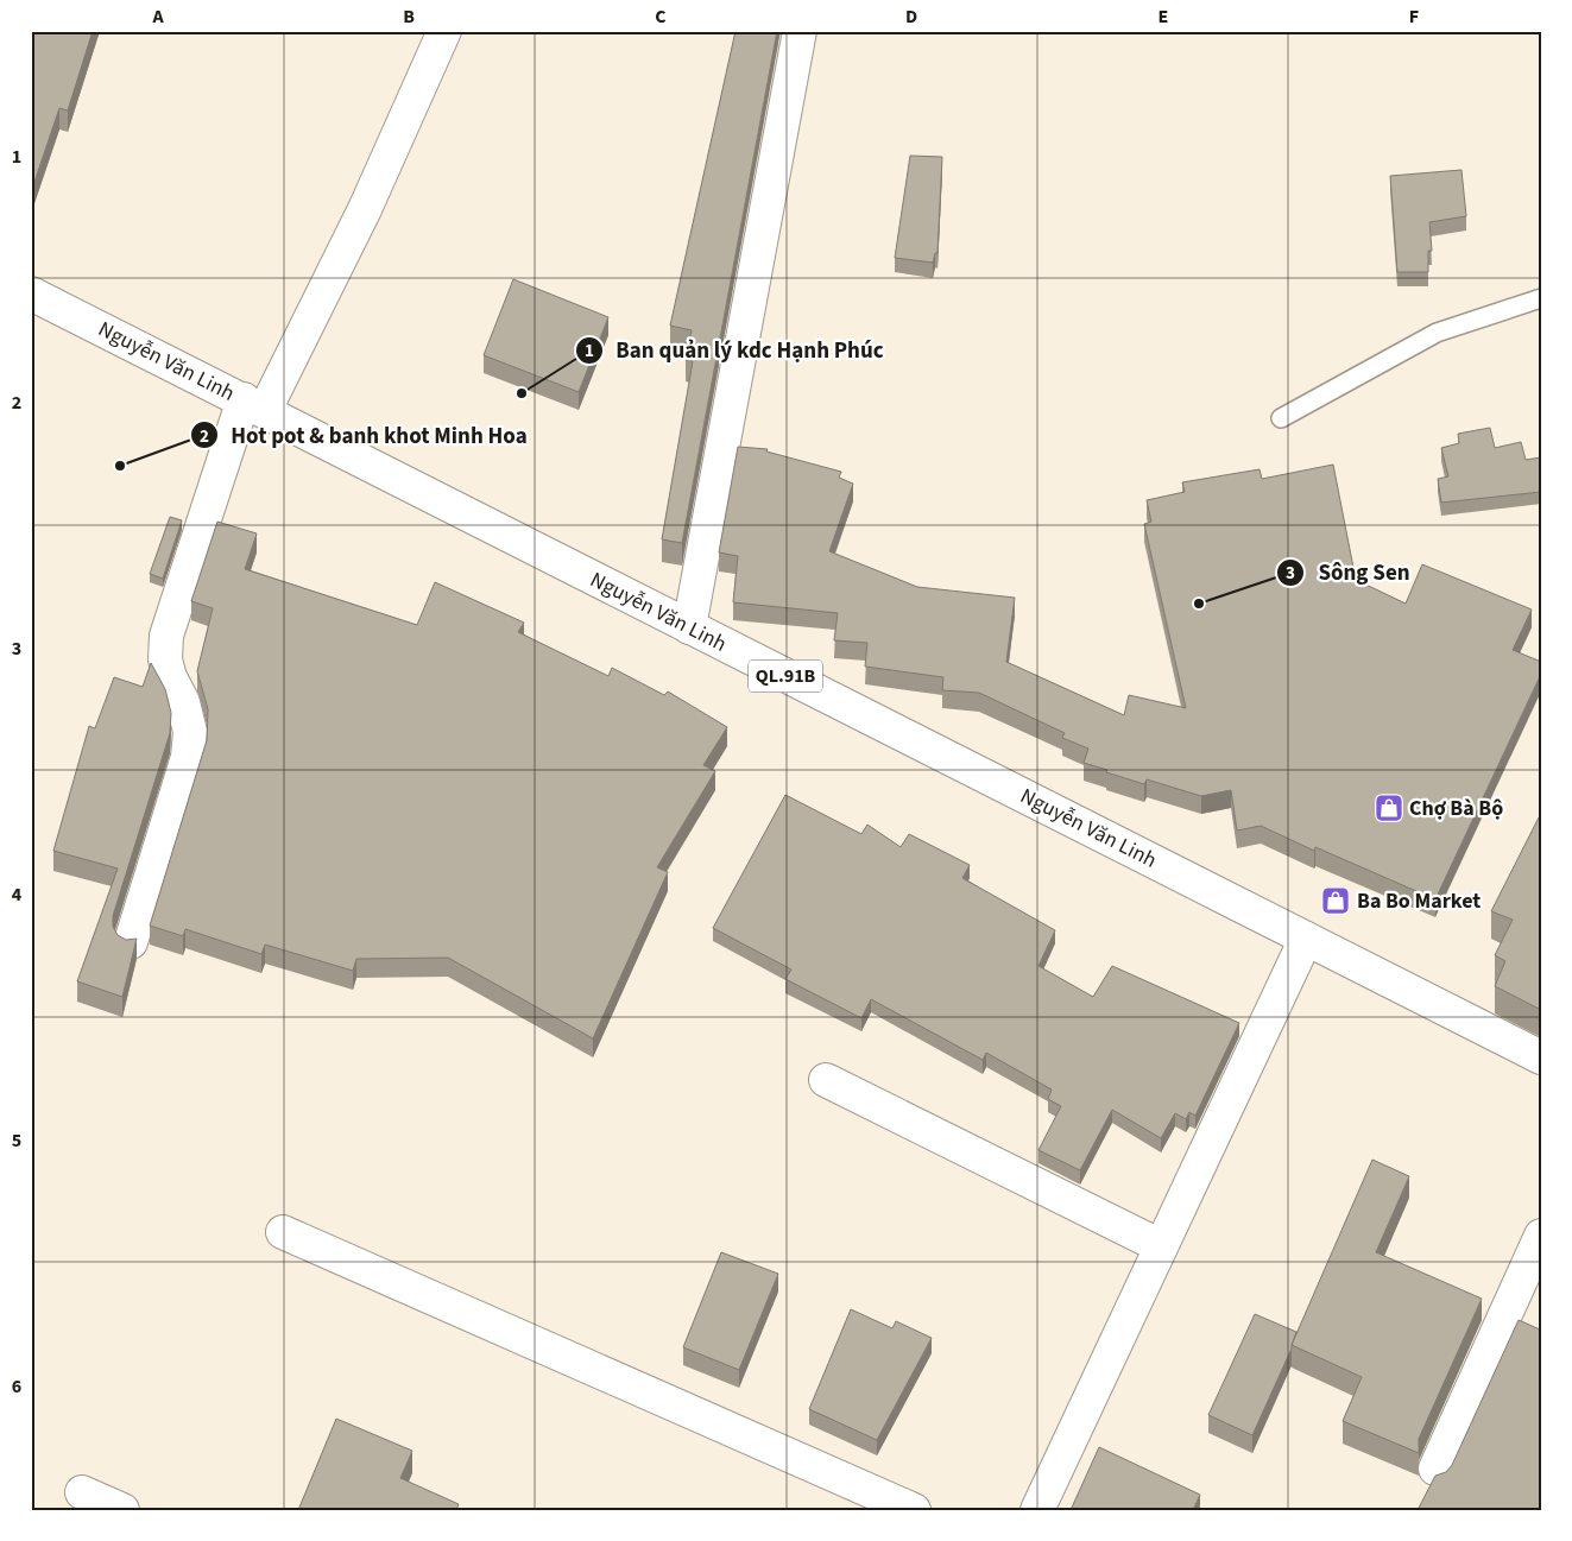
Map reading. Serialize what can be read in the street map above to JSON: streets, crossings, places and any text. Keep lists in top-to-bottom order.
{
  "streets": {
    "main road": ["Nguyễn Văn Linh", "QL.91B"]
  },
  "places": {
    "other": ["Ban quản lý kdc Hạnh Phúc", "Hot pot & banh khot Minh Hoa", "Sông Sen"],
    "shop": ["Chợ Bà Bộ", "Ba Bo Market"]
  },
  "grid": {
    "columns": [
      "A",
      "B",
      "C",
      "D",
      "E",
      "F"
    ],
    "rows": [
      "1",
      "2",
      "3",
      "4",
      "5",
      "6"
    ]
  }
}
